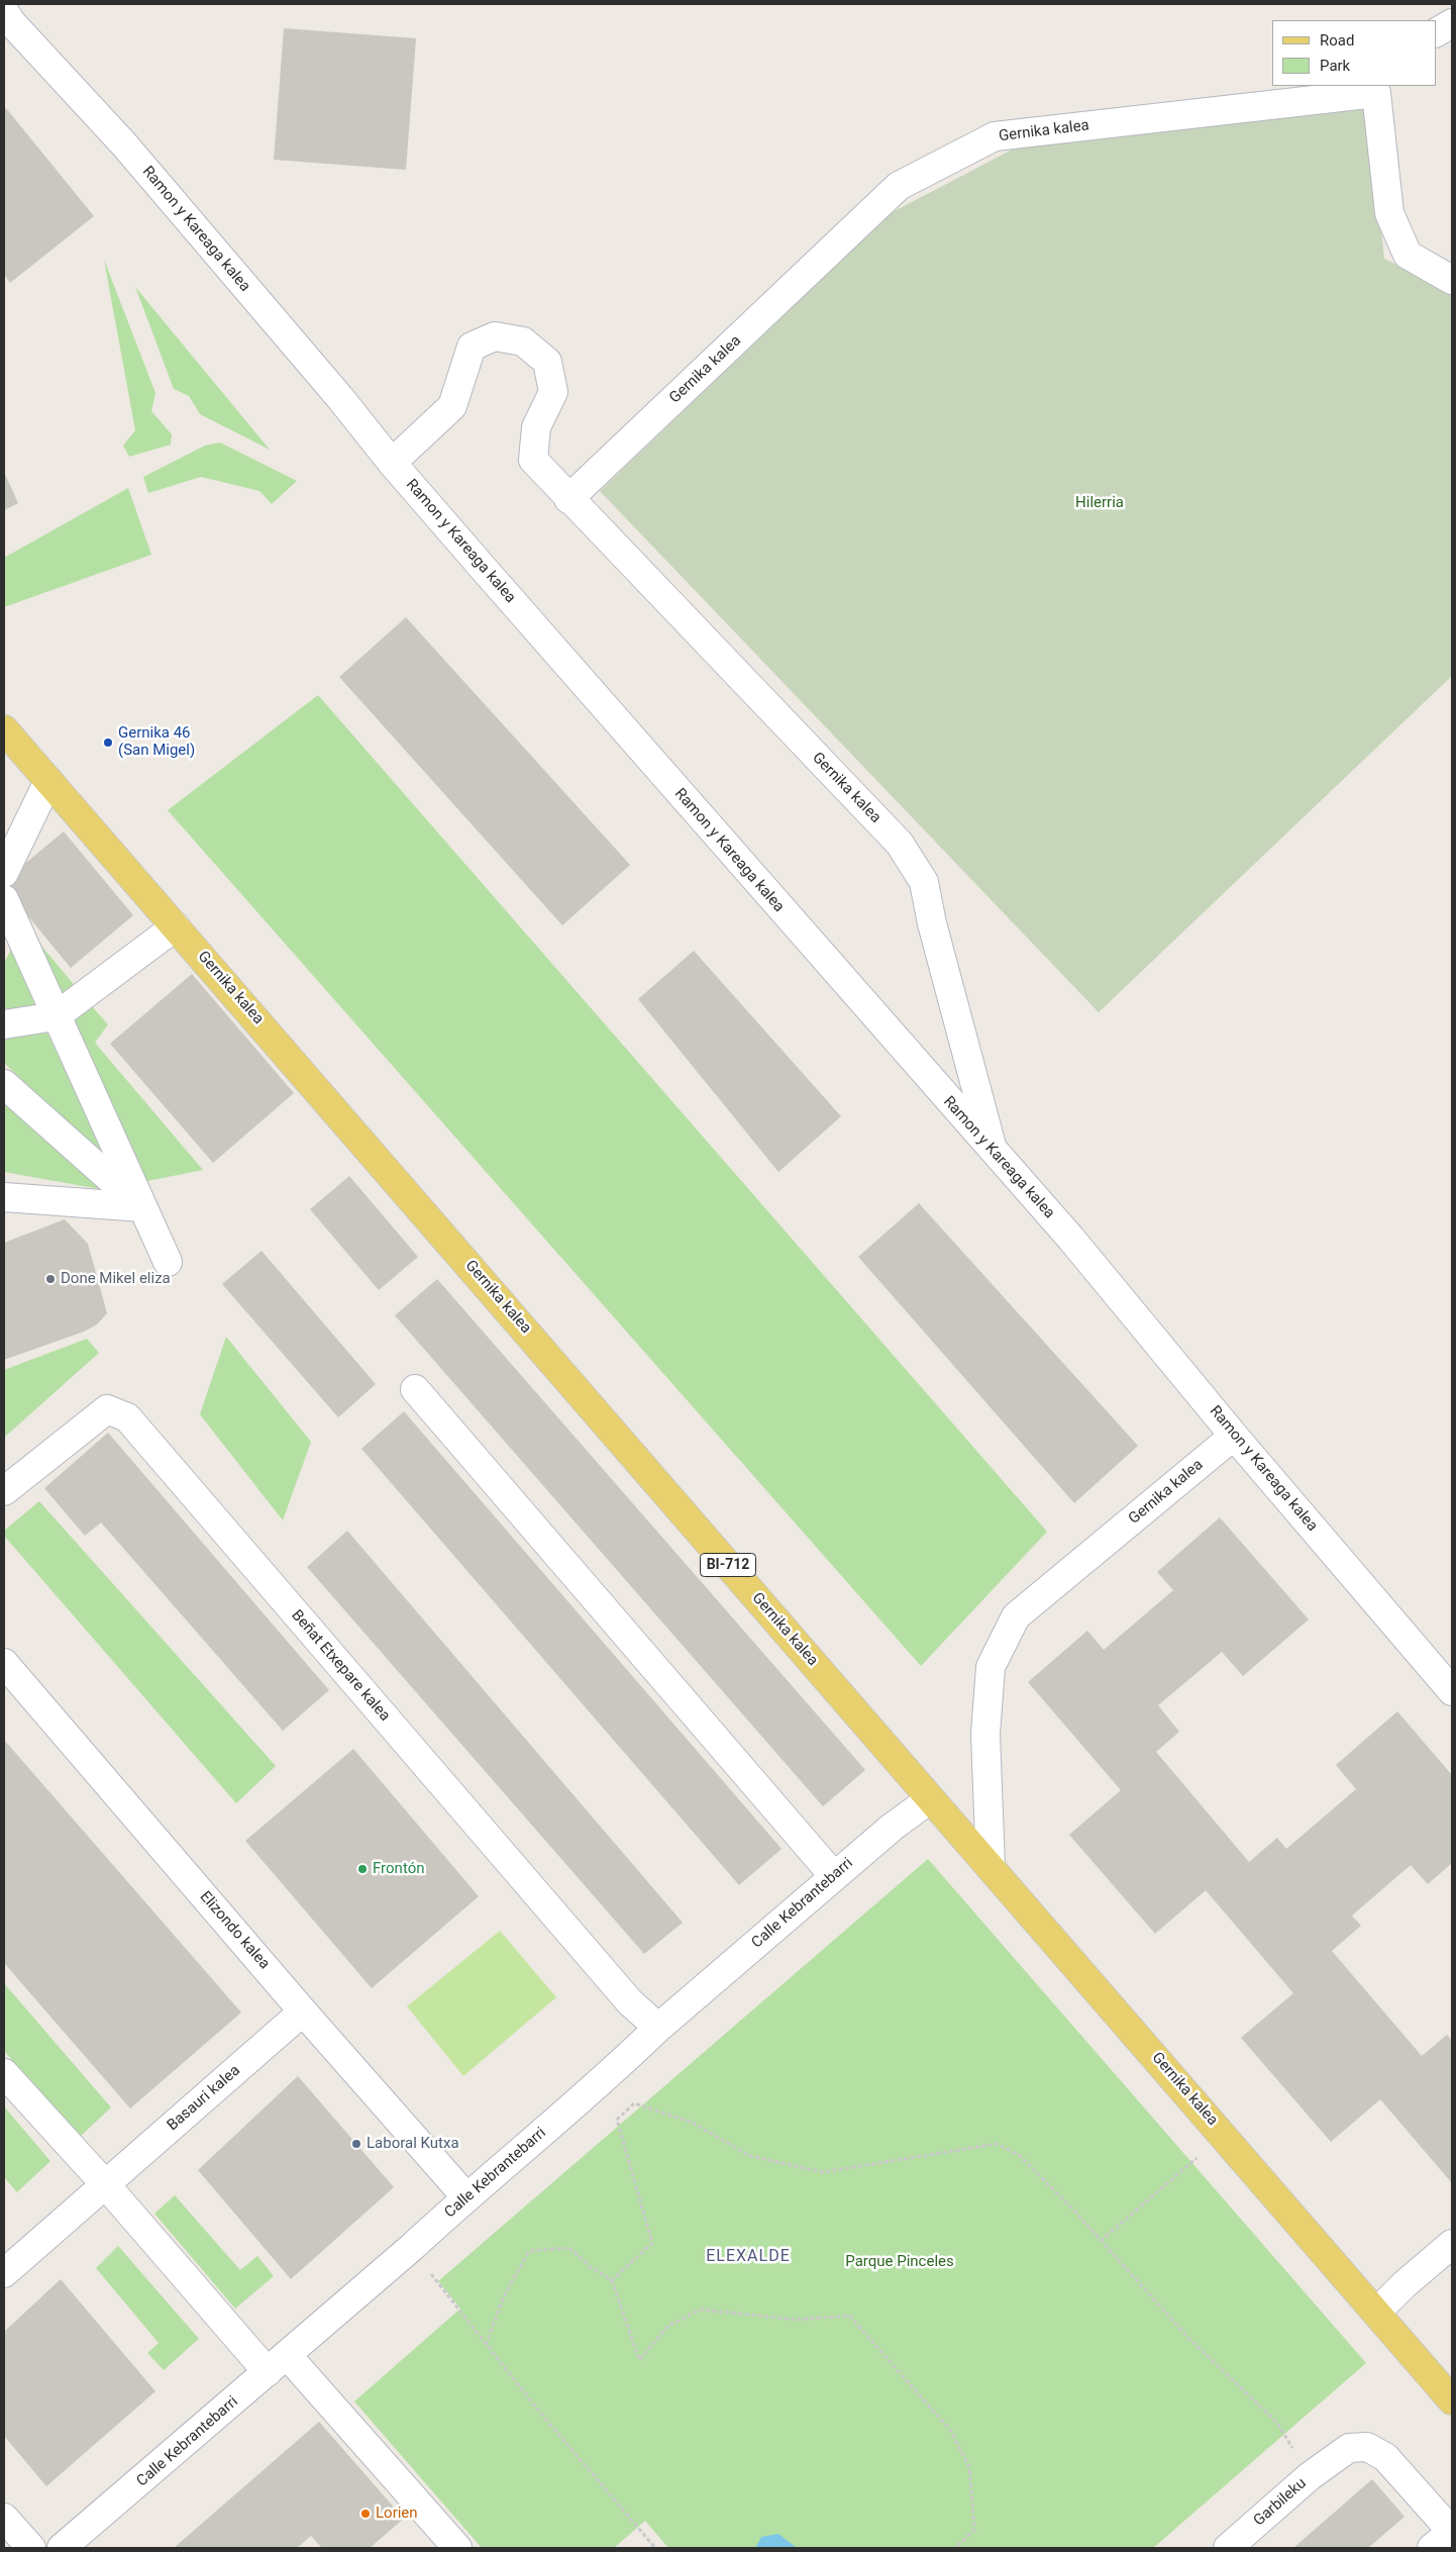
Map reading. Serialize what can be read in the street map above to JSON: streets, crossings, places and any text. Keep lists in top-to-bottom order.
{
  "streets": {
    "main road": ["Gernika kalea", "BI-712"],
    "street": [
      "Ramon y Kareaga kalea",
      "Beñat Etxepare kalea",
      "Calle Kebrantebarri",
      "Elizondo kalea",
      "Basauri kalea",
      "Garbileku"
    ]
  },
  "crossings": [
    ["Gernika kalea", "Ramon y Kareaga kalea"],
    ["Gernika kalea", "Calle Kebrantebarri"],
    ["Beñat Etxepare kalea", "Calle Kebrantebarri"],
    ["Calle Kebrantebarri", "Elizondo kalea"],
    ["Elizondo kalea", "Basauri kalea"]
  ],
  "districts": ["ELEXALDE"],
  "parks": ["Hilerria", "Parque Pinceles"],
  "places": [
    "Gernika 46 (San Migel)",
    "Done Mikel eliza",
    "Frontón",
    "Laboral Kutxa",
    "Lorien"
  ],
  "legend": ["Road", "Park"]
}
